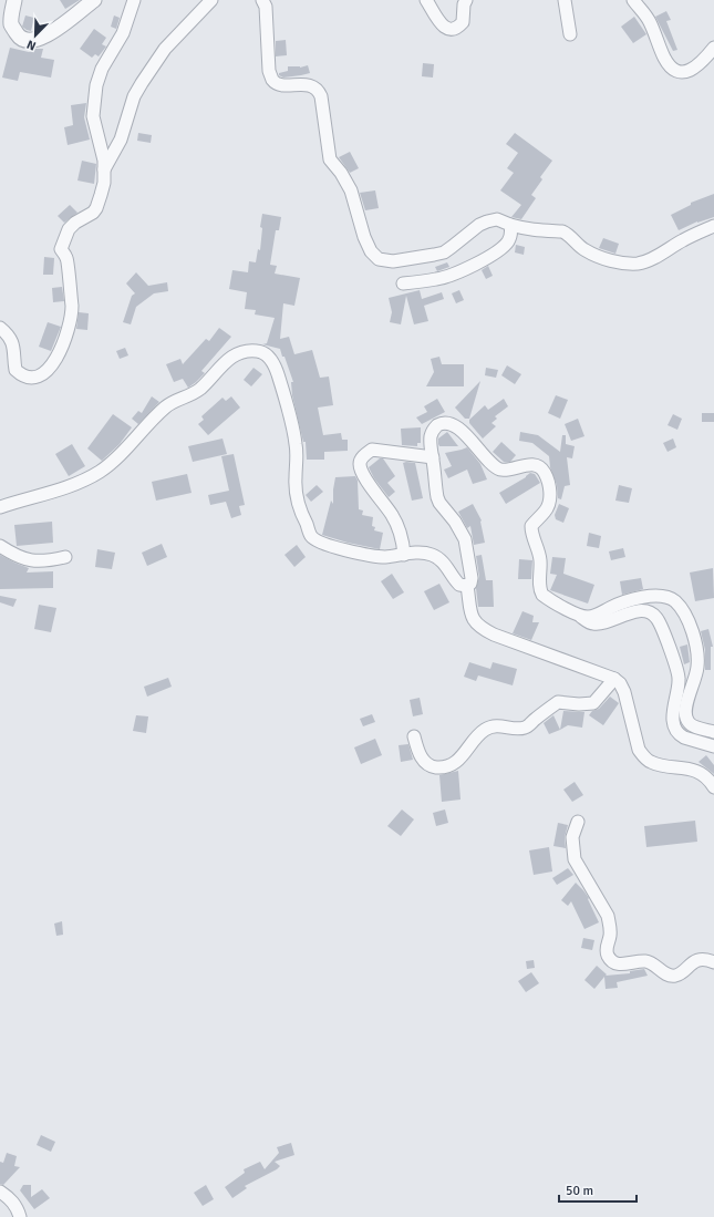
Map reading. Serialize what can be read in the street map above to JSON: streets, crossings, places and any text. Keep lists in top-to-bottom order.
{
  "scale_bar": "50 m",
  "north": "bottom left"
}
